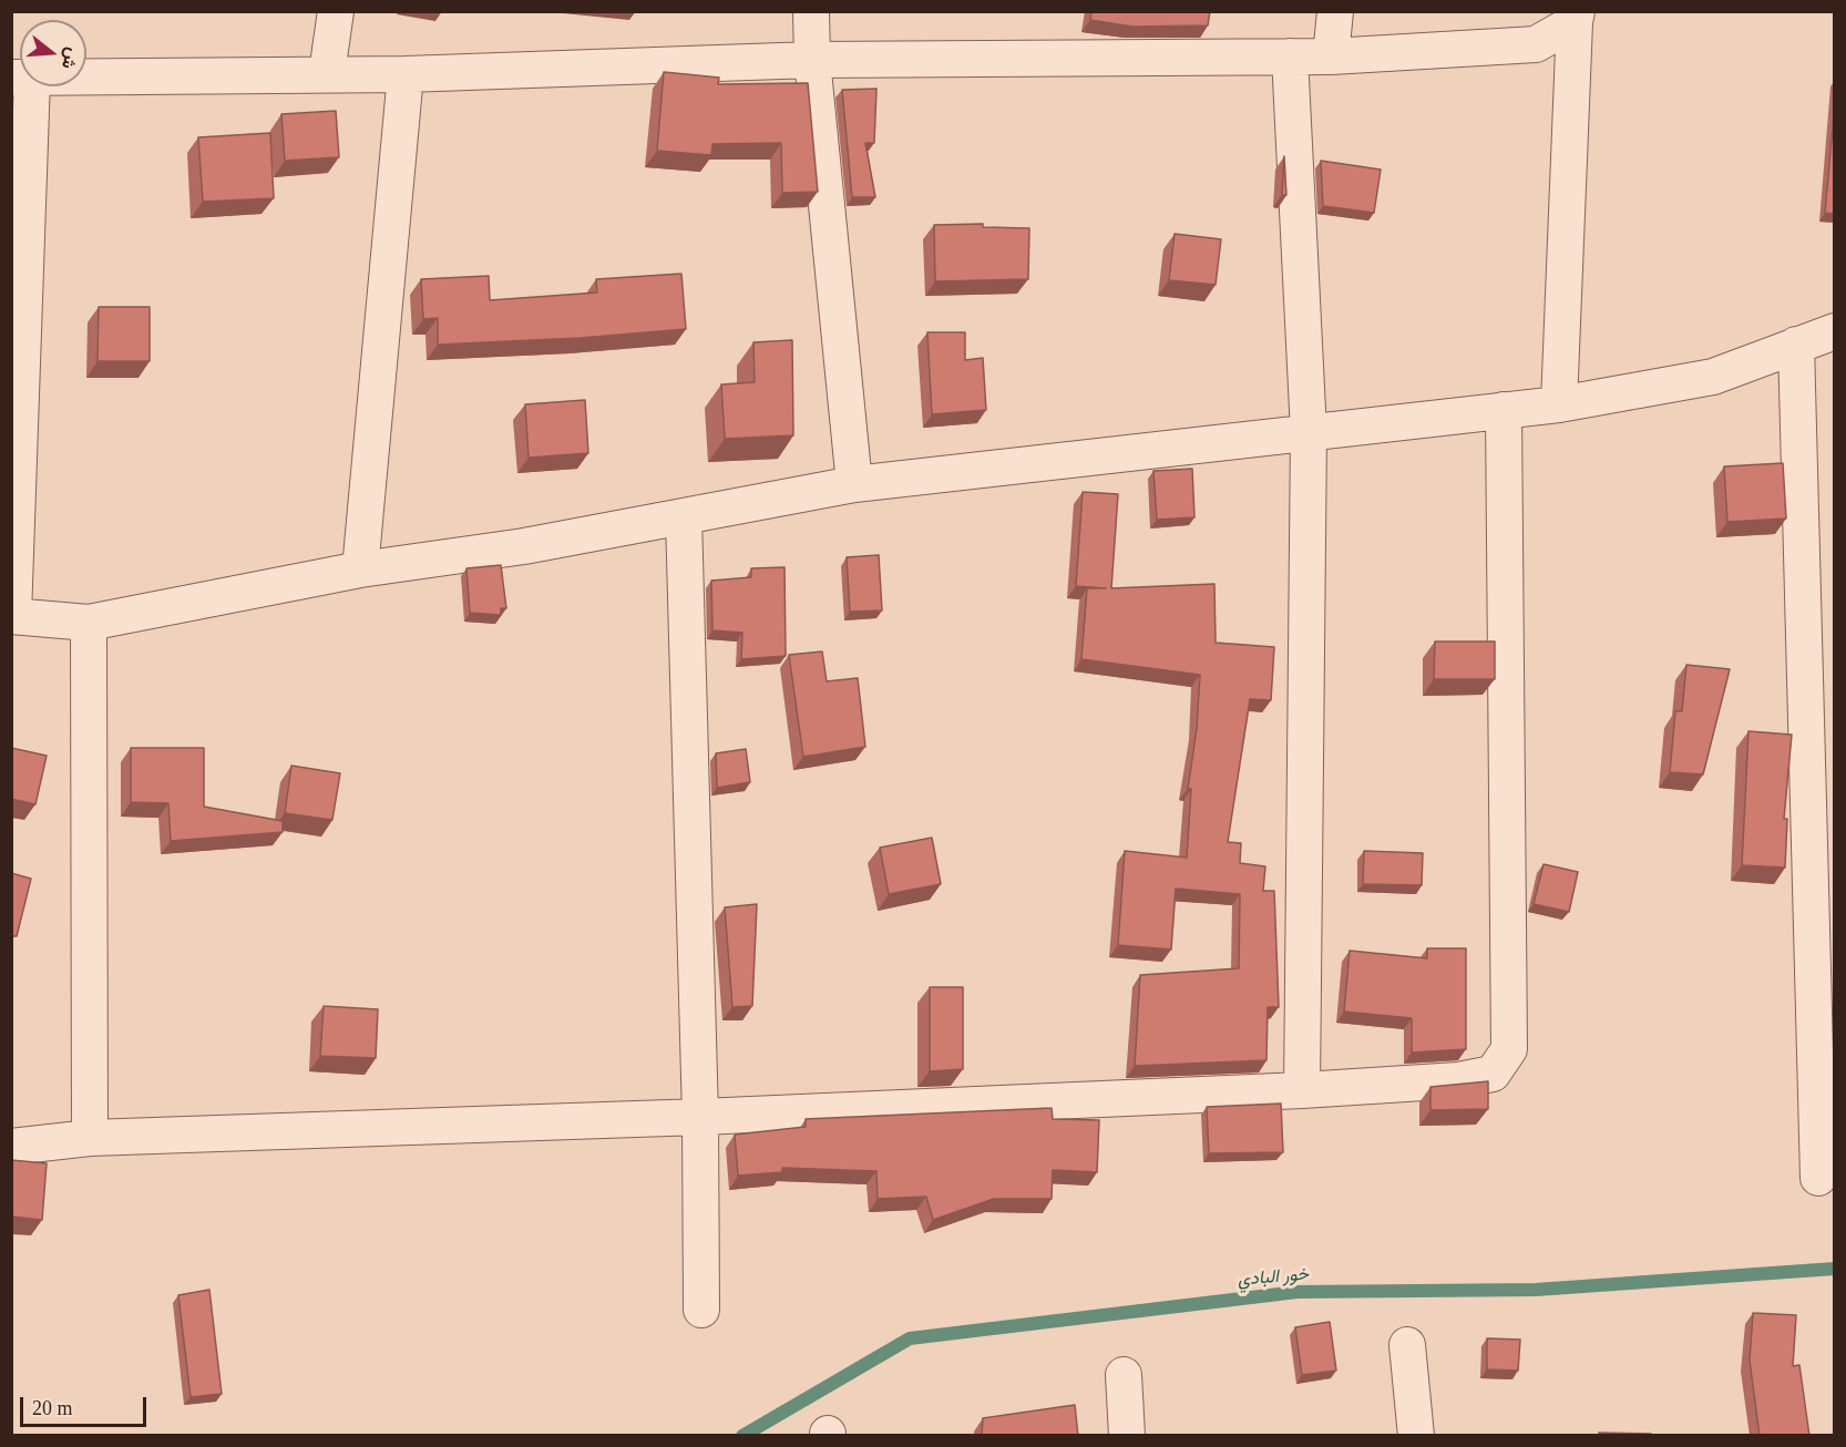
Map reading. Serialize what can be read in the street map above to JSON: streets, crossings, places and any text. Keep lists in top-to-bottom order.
{
  "water": ["خور البادي"],
  "scale_bar": "20 m",
  "north": "right"
}
